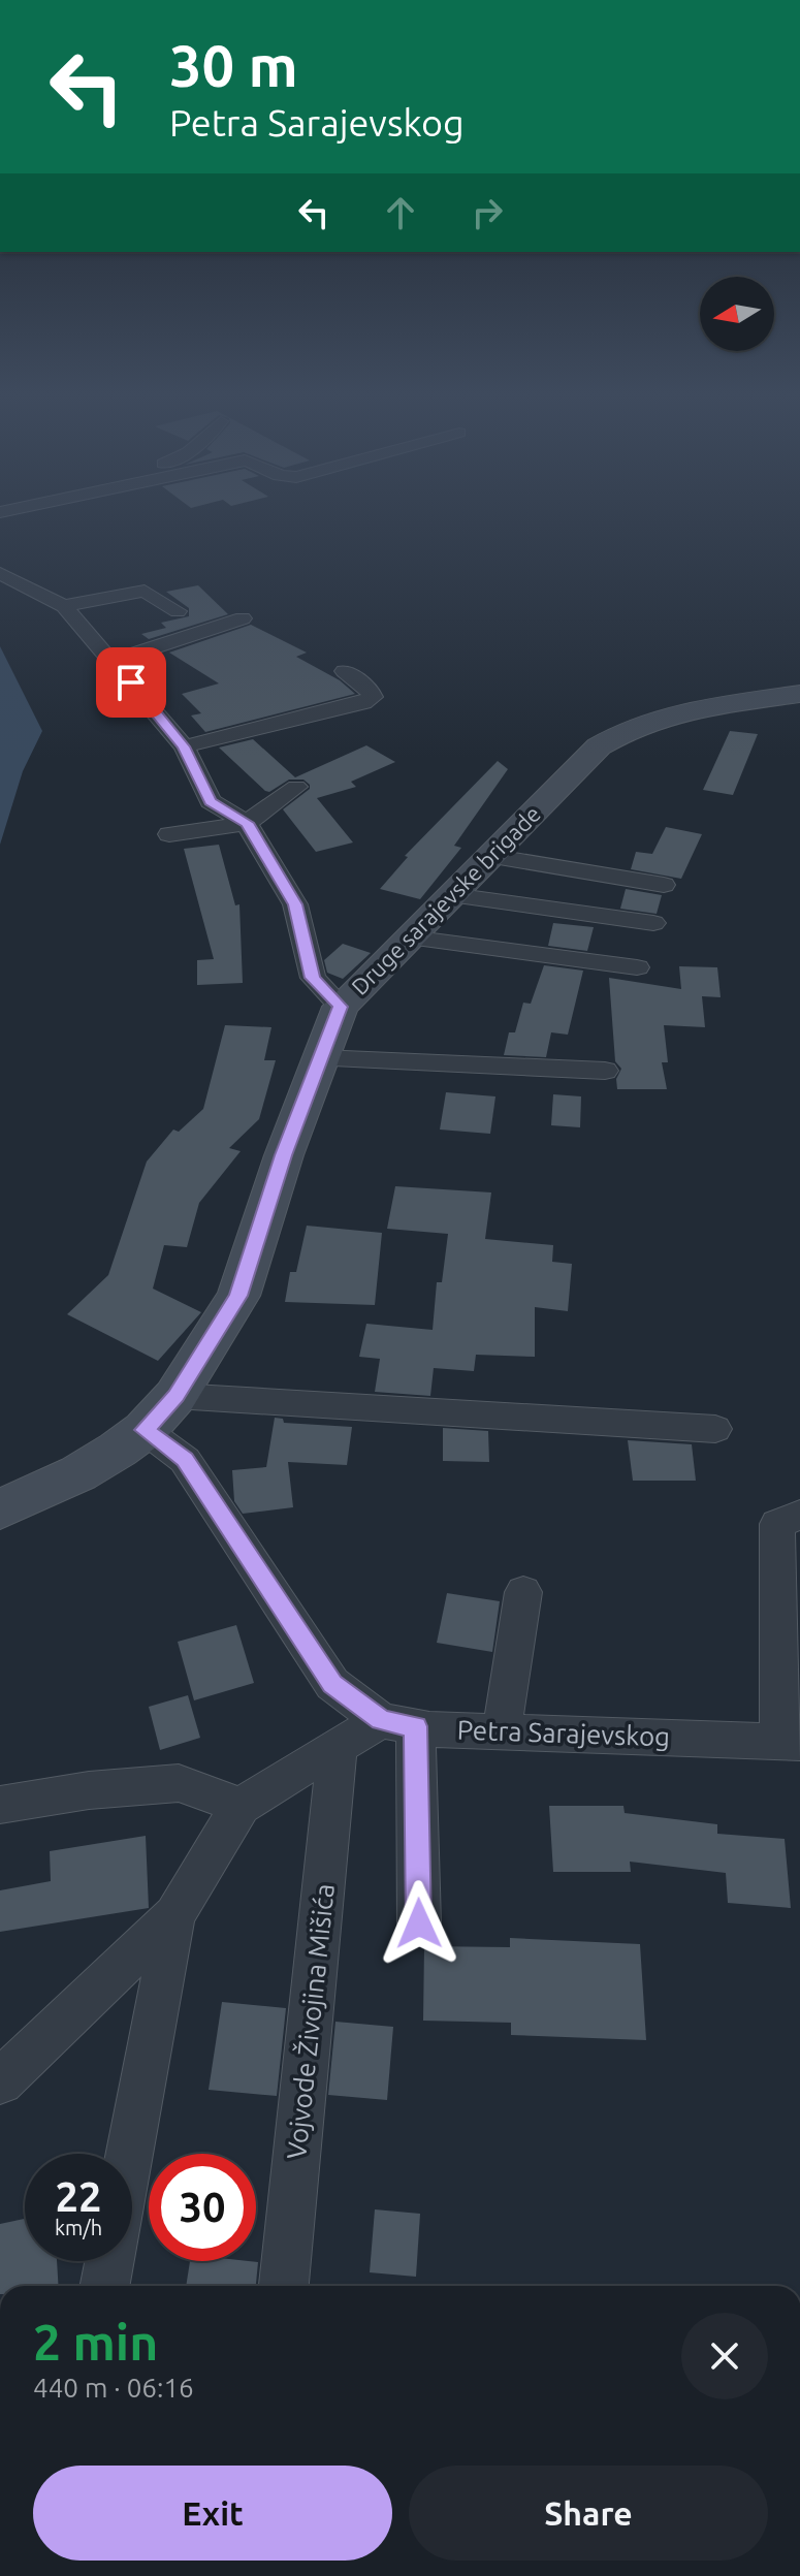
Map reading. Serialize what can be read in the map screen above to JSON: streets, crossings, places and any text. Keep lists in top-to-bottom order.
{
  "streets": {
    "main road": ["Druge sarajevske brigade"],
    "street": ["Petra Sarajevskog", "Vojvode Živojina Mišića"]
  },
  "north": "left",
  "page": {
    "turn": ["30 m", "Petra Sarajevskog"],
    "speed": "22 km/h",
    "limit": "30",
    "heading": ["2 min", "440 m · 06:16"],
    "buttons": ["Exit", "Share"]
  }
}
